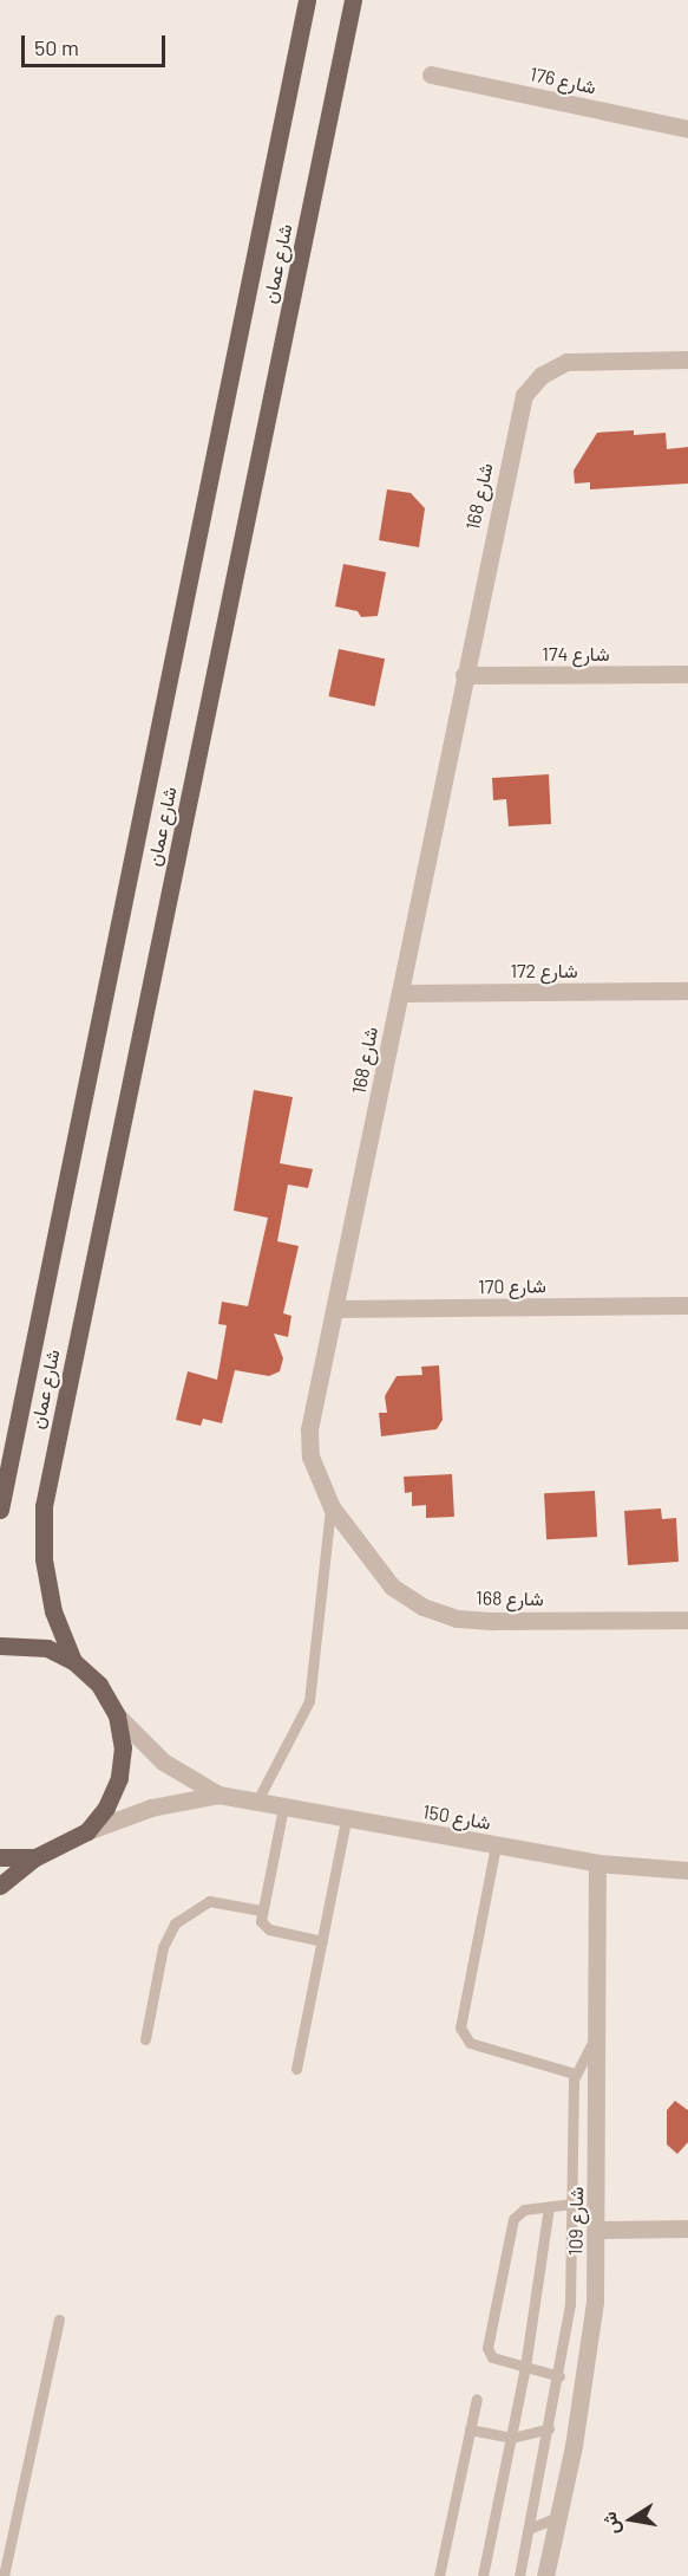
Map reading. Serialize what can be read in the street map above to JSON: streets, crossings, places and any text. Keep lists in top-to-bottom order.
{
  "streets": {
    "main road": ["شارع عمان"],
    "street": [
      "شارع 176",
      "شارع 168",
      "شارع 174",
      "شارع 172",
      "شارع 170",
      "شارع 150",
      "شارع 109"
    ]
  },
  "crossings": [
    ["شارع 168", "شارع 174"],
    ["شارع 168", "شارع 172"],
    ["شارع 168", "شارع 170"],
    ["شارع 150", "شارع 109"]
  ],
  "scale_bar": "50 m",
  "north": "left"
}
